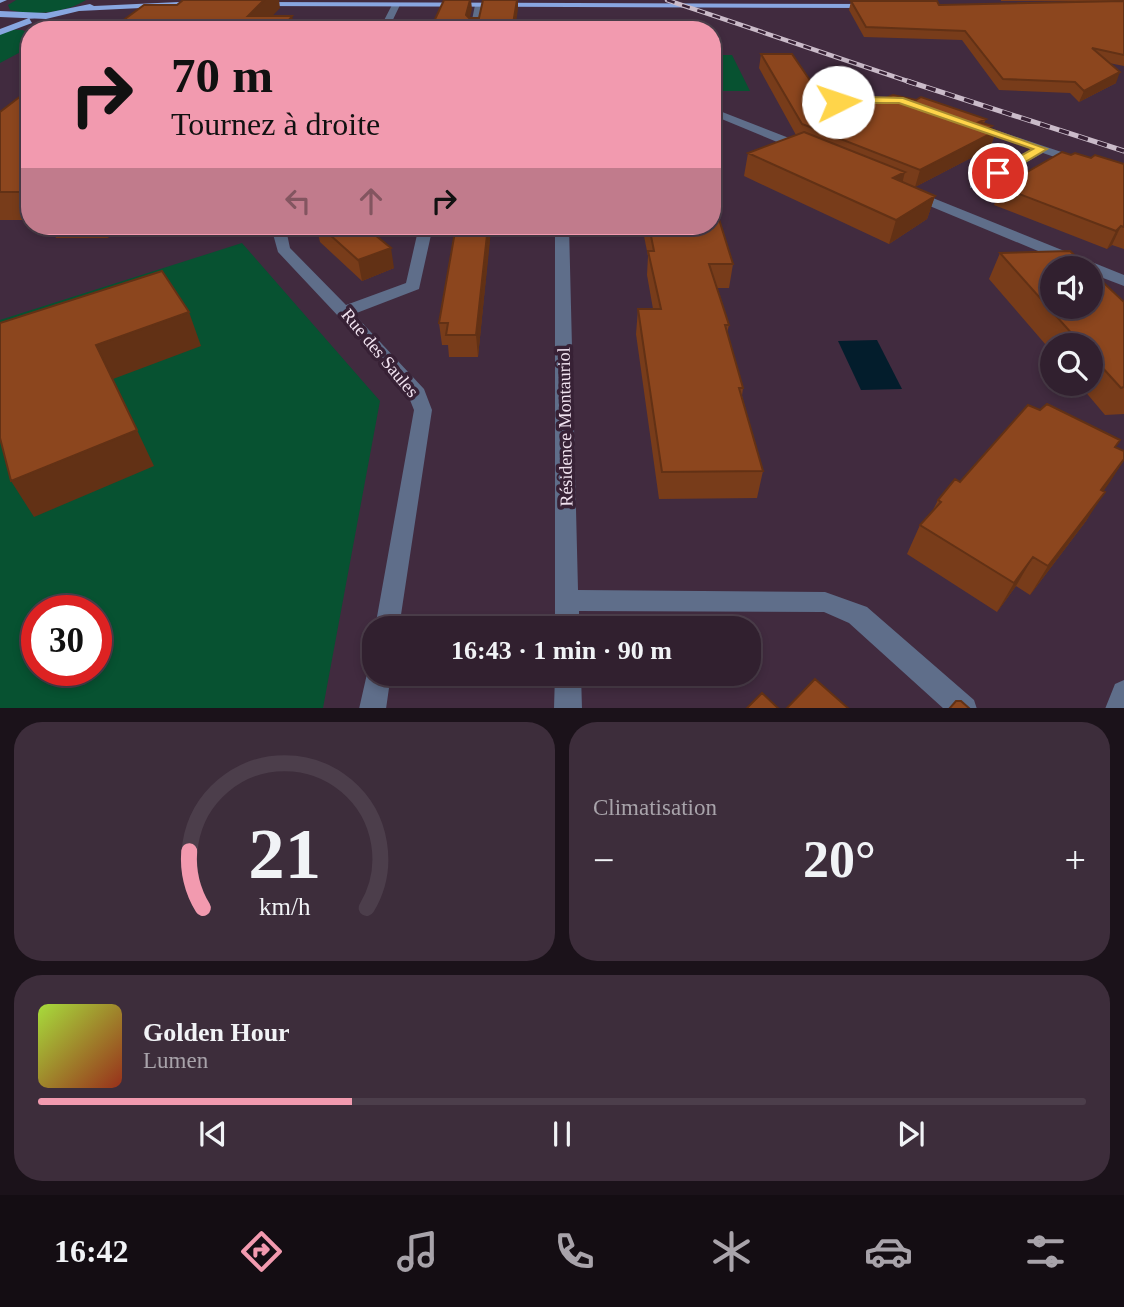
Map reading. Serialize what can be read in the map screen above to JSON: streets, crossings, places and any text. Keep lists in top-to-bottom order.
{
  "streets": {
    "street": ["Rue des Saules", "Résidence Montauriol"]
  },
  "page": {
    "turn": ["70 m", "Tournez à droite"],
    "limit": "30",
    "trip": "16:43 · 1 min · 90 m",
    "tile": "Climatisation",
    "heat": ["−", "20°", "+"],
    "song": ["Golden Hour", "Lumen"],
    "tabs": "16:42",
    "gauge": ["21", "km/h"]
  }
}
